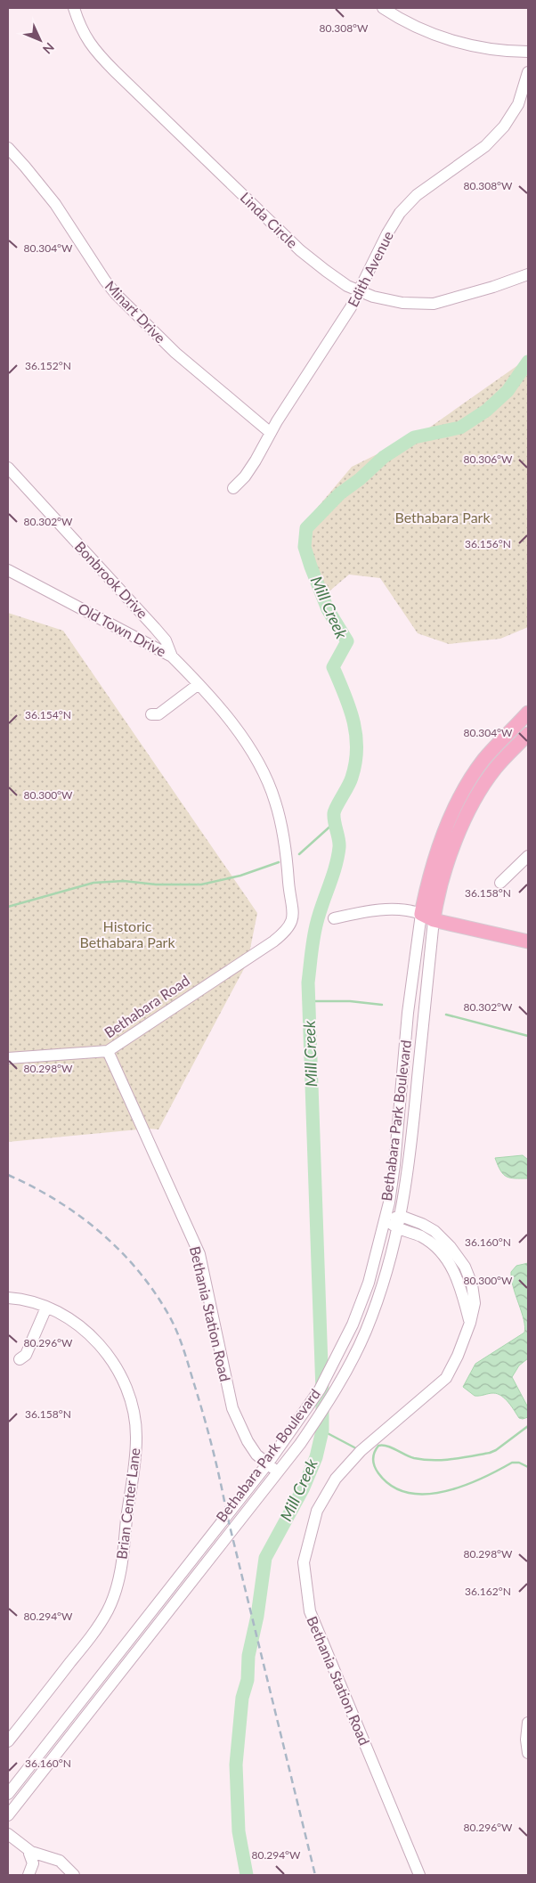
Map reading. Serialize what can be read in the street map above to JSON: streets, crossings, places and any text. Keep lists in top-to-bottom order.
{
  "streets": {
    "main road": ["Bethabara Park Boulevard"],
    "street": [
      "Linda Circle",
      "Edith Avenue",
      "Minart Drive",
      "Bonbrook Drive",
      "Old Town Drive",
      "Bethabara Road",
      "Bethania Station Road",
      "Brian Center Lane"
    ]
  },
  "crossings": [
    ["Linda Circle", "Edith Avenue"],
    ["Edith Avenue", "Minart Drive"],
    ["Bonbrook Drive", "Old Town Drive"],
    ["Old Town Drive", "Bethabara Road"],
    ["Bethabara Road", "Bethania Station Road"],
    ["Bethabara Park Boulevard", "Bethania Station Road"]
  ],
  "water": ["Mill Creek"],
  "parks": ["Bethabara Park", "Historic Bethabara Park"],
  "north": "bottom right",
  "coordinates": [
    "80.308°W",
    "80.304°W",
    "36.152°N",
    "80.306°W",
    "80.302°W",
    "36.156°N",
    "36.154°N",
    "80.300°W",
    "36.158°N",
    "80.298°W",
    "36.160°N",
    "80.296°W",
    "36.162°N",
    "80.294°W"
  ]
}
